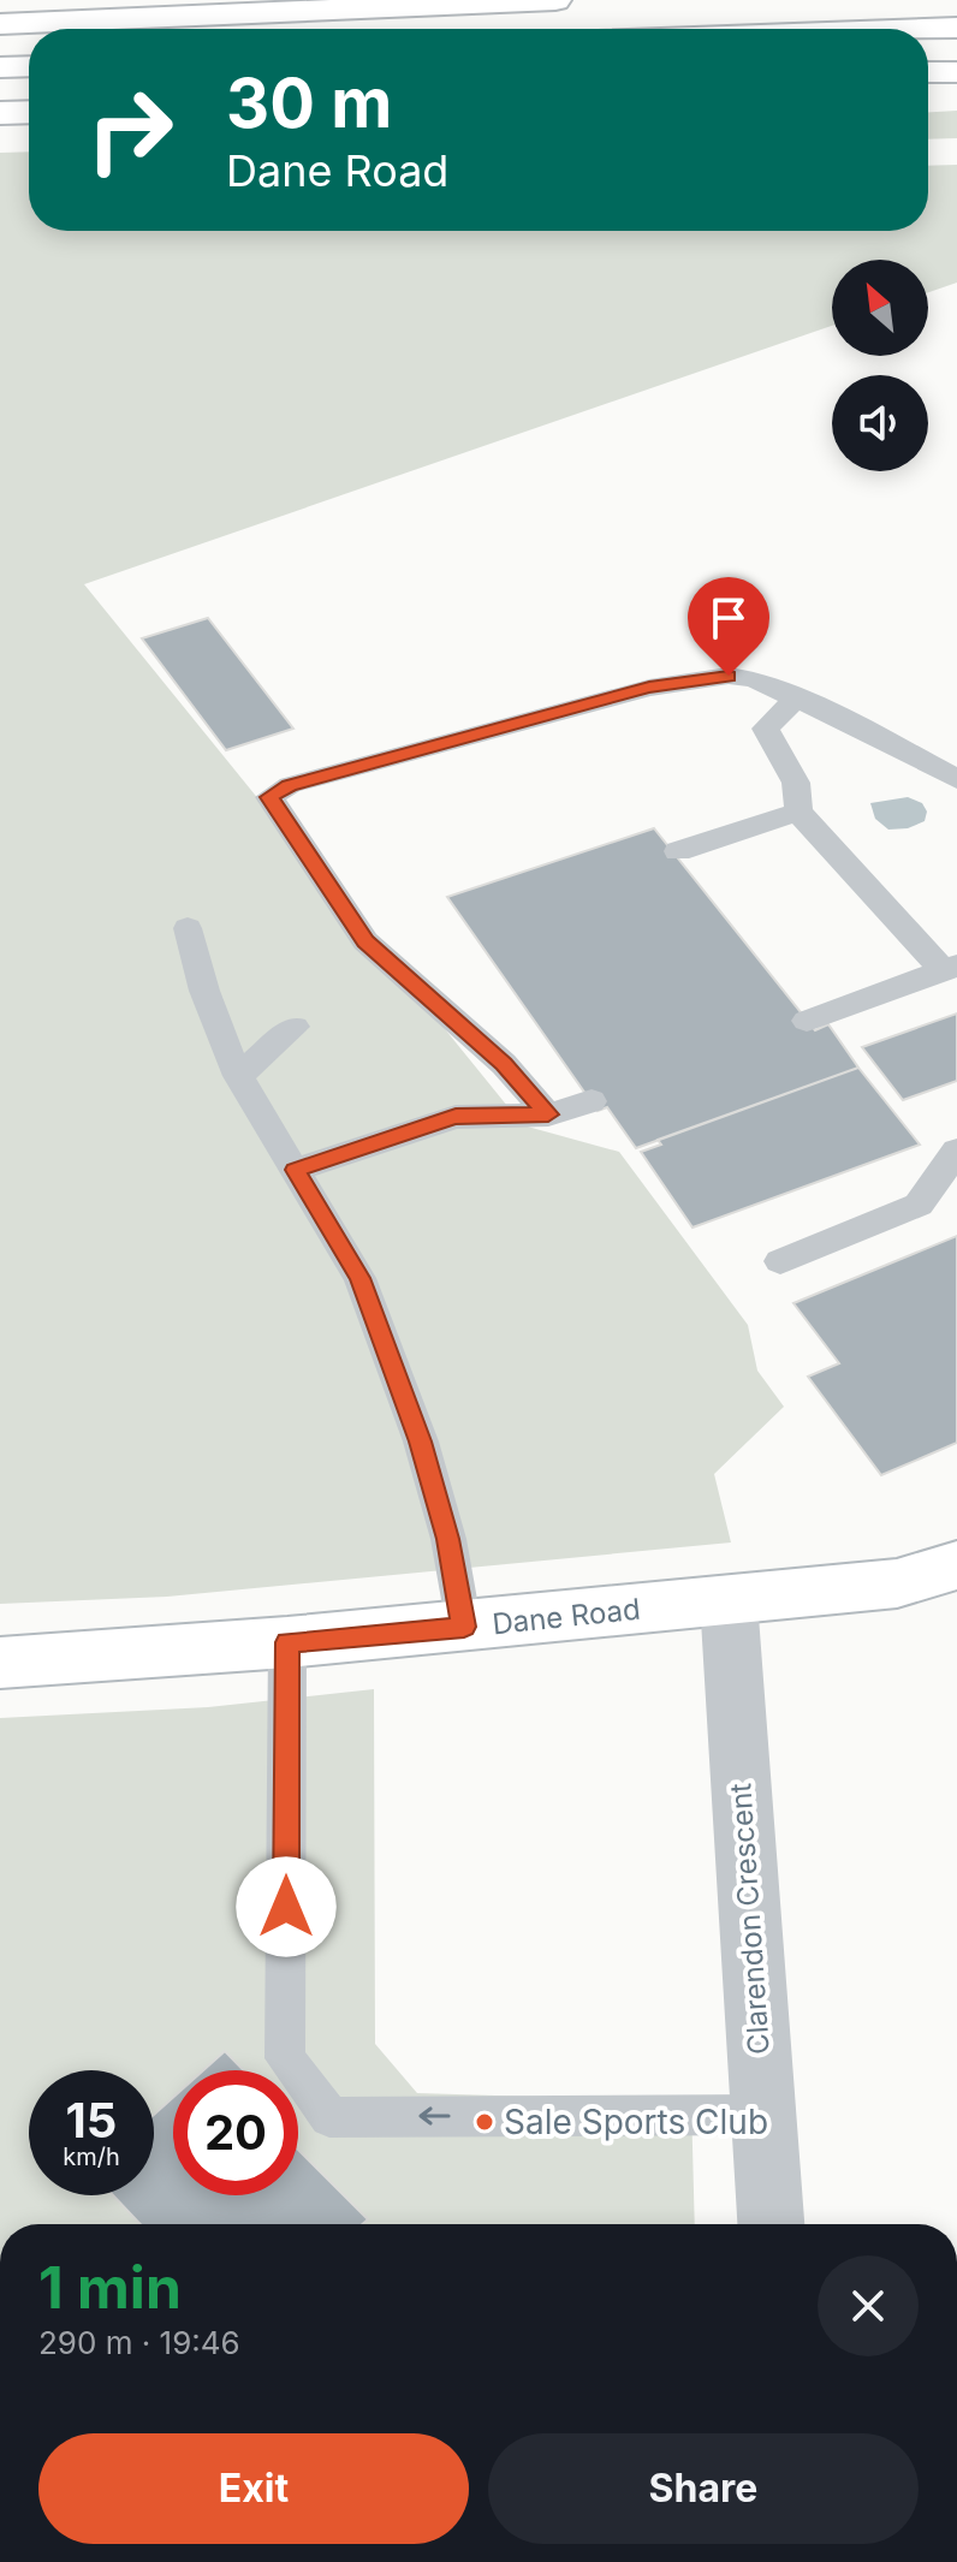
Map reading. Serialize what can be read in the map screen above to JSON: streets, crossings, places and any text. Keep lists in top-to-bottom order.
{
  "streets": {
    "main road": ["Dane Road"],
    "street": ["Clarendon Crescent"]
  },
  "crossings": [
    ["Dane Road", "Clarendon Crescent"]
  ],
  "places": ["Sale Sports Club"],
  "north": "top left",
  "page": {
    "turn": ["30 m", "Dane Road"],
    "speed": "15 km/h",
    "limit": "20",
    "heading": ["1 min", "290 m · 19:46"],
    "buttons": ["Exit", "Share"]
  }
}
